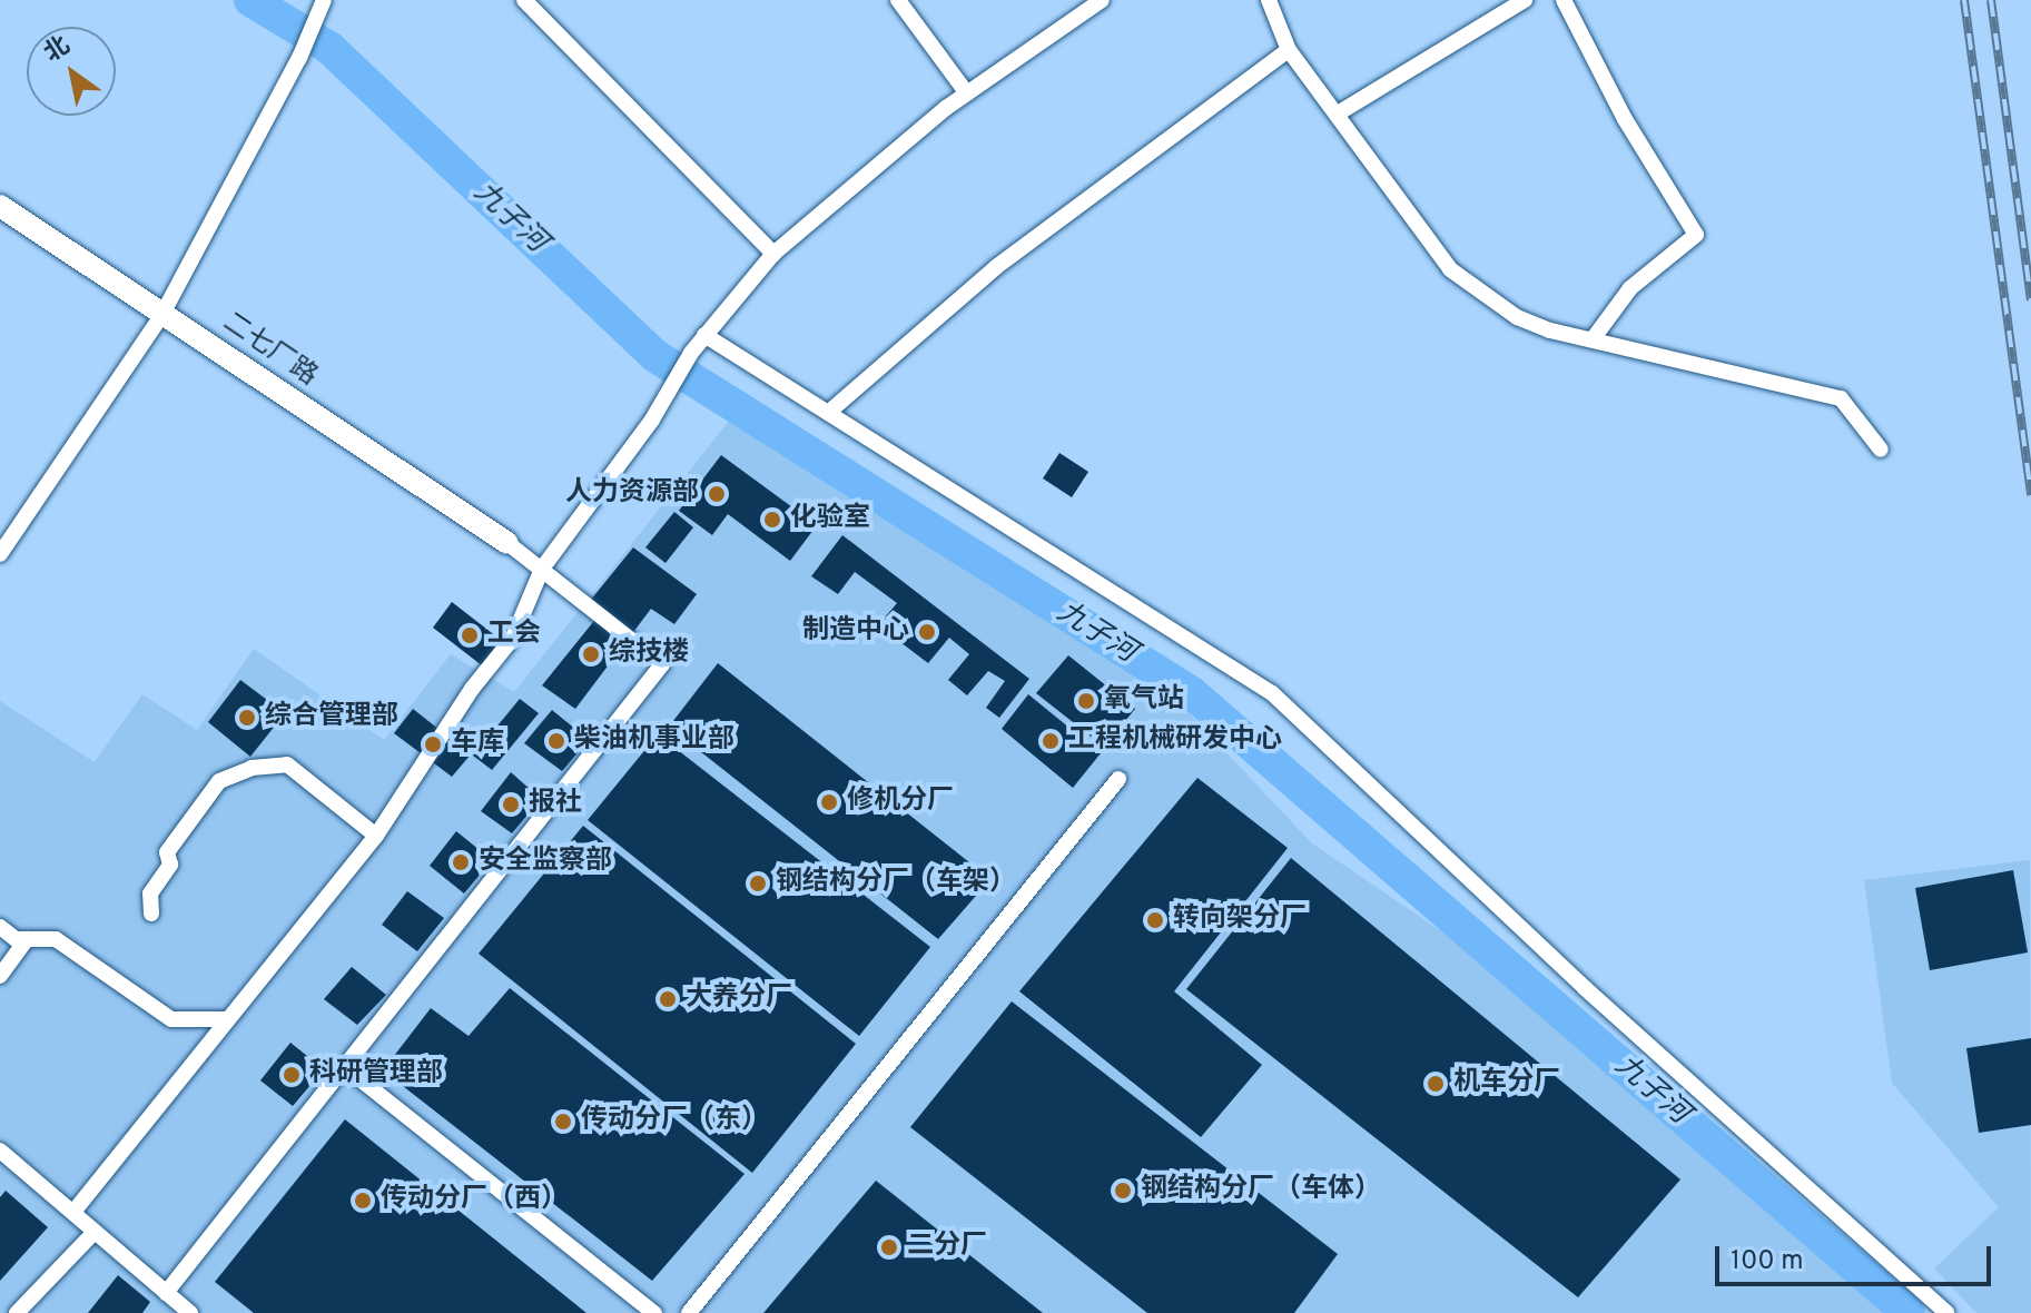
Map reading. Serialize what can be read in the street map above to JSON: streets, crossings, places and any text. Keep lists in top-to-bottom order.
{
  "streets": {
    "street": ["二七厂路"]
  },
  "water": ["九子河"],
  "places": [
    "人力资源部",
    "化验室",
    "制造中心",
    "工会",
    "综技楼",
    "氧气站",
    "综合管理部",
    "柴油机事业部",
    "工程机械研发中心",
    "车库",
    "修机分厂",
    "报社",
    "安全监察部",
    "钢结构分厂（车架）",
    "转向架分厂",
    "大养分厂",
    "科研管理部",
    "机车分厂",
    "传动分厂（东）",
    "钢结构分厂（车体）",
    "传动分厂（西）",
    "二分厂"
  ],
  "scale_bar": "100 m",
  "north": "top left"
}
